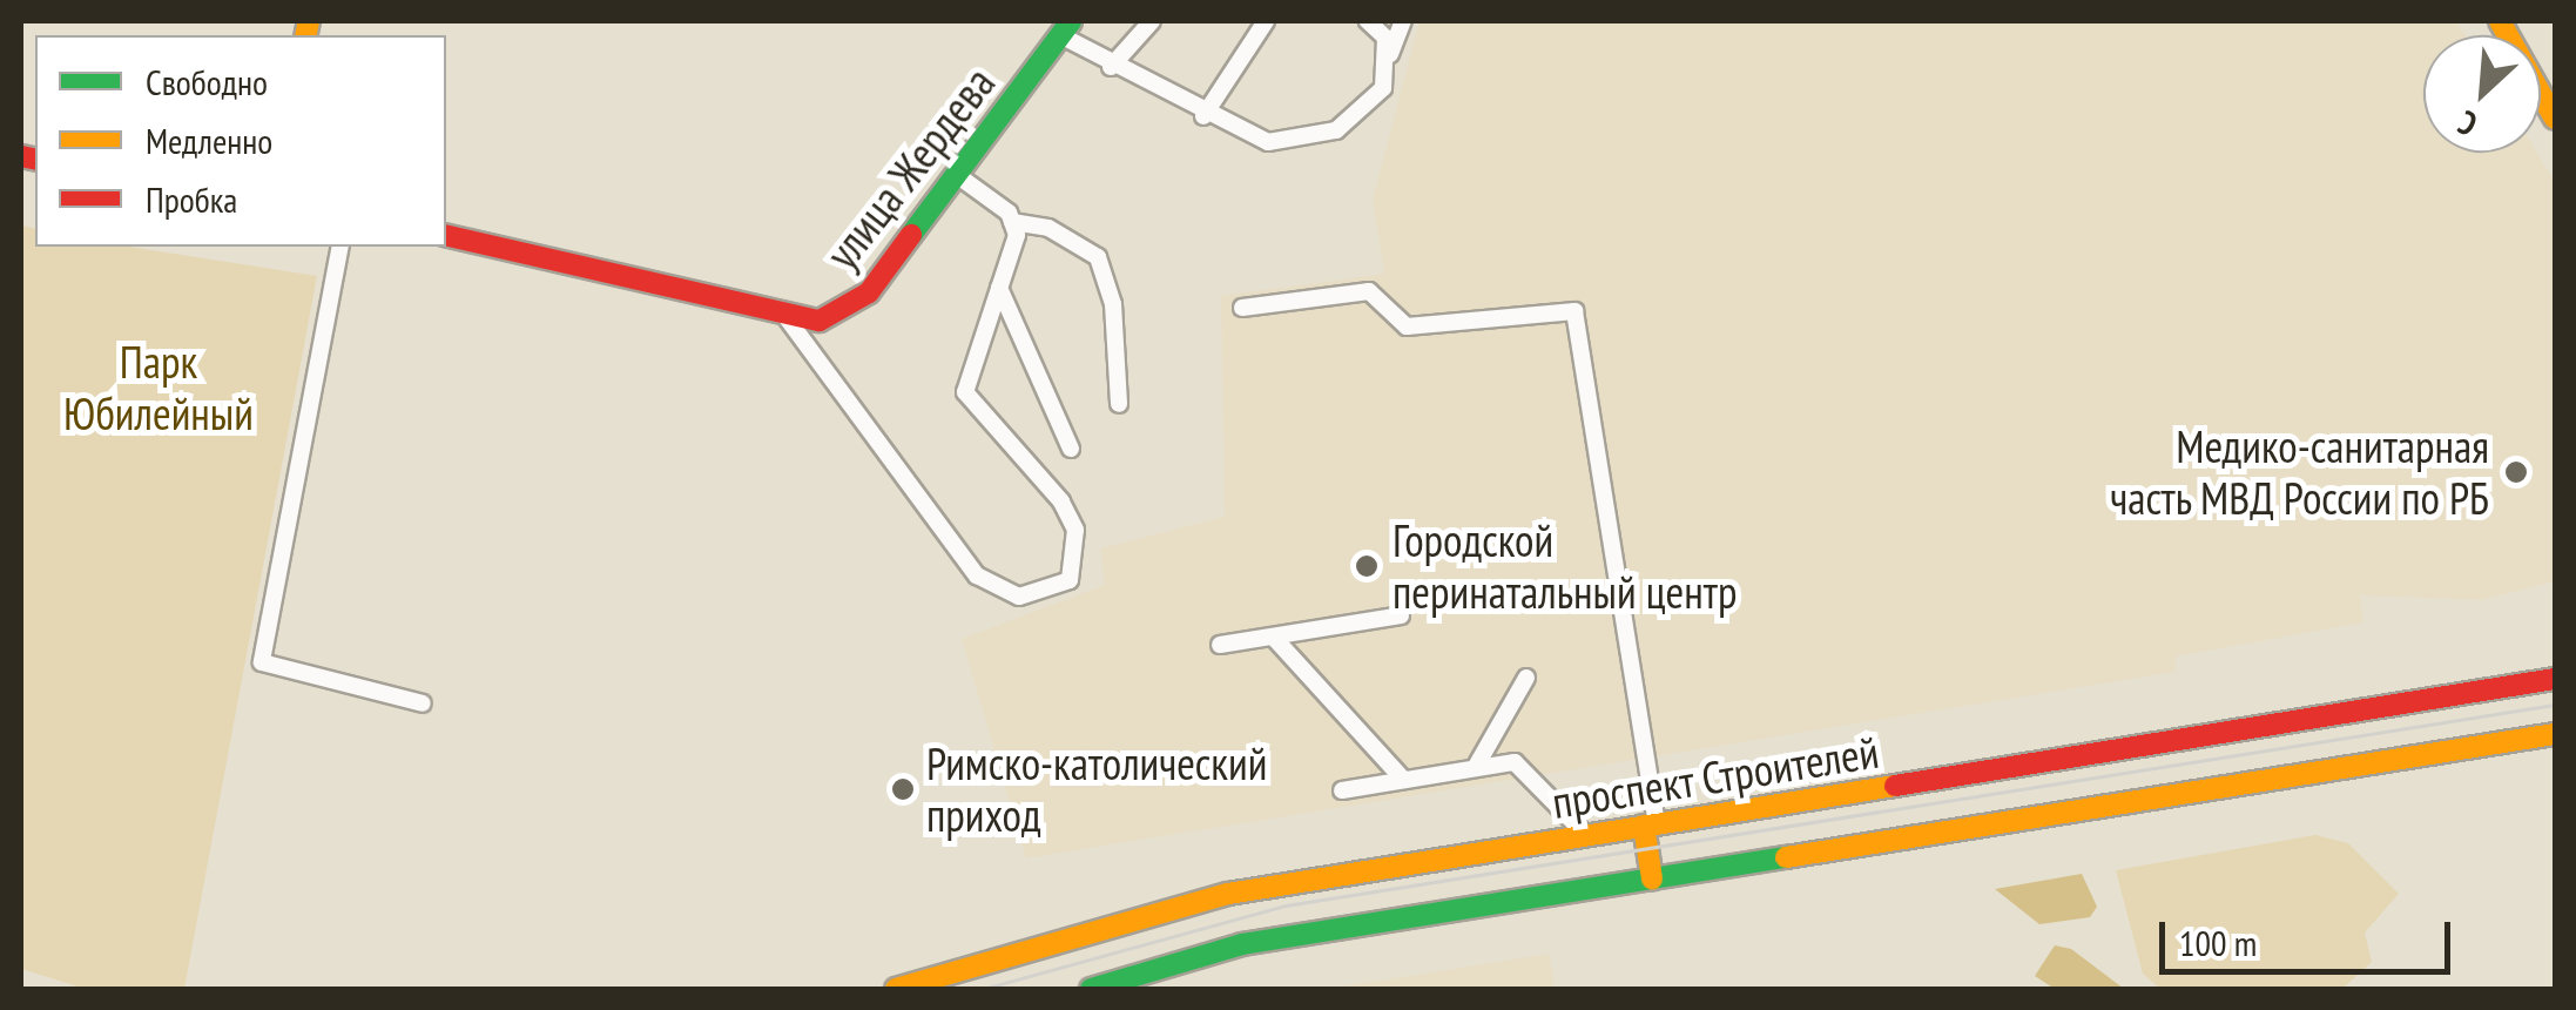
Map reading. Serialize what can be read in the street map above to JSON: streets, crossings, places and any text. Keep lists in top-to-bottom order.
{
  "streets": {
    "main road": ["улица Жердева", "проспект Строителей"]
  },
  "parks": ["Парк Юбилейный"],
  "places": ["Медико-санитарная часть МВД России по РБ", "Городской перинатальный центр", "Римско-католический приход"],
  "legend": ["Свободно", "Медленно", "Пробка"],
  "scale_bar": "100 m",
  "north": "bottom left"
}
